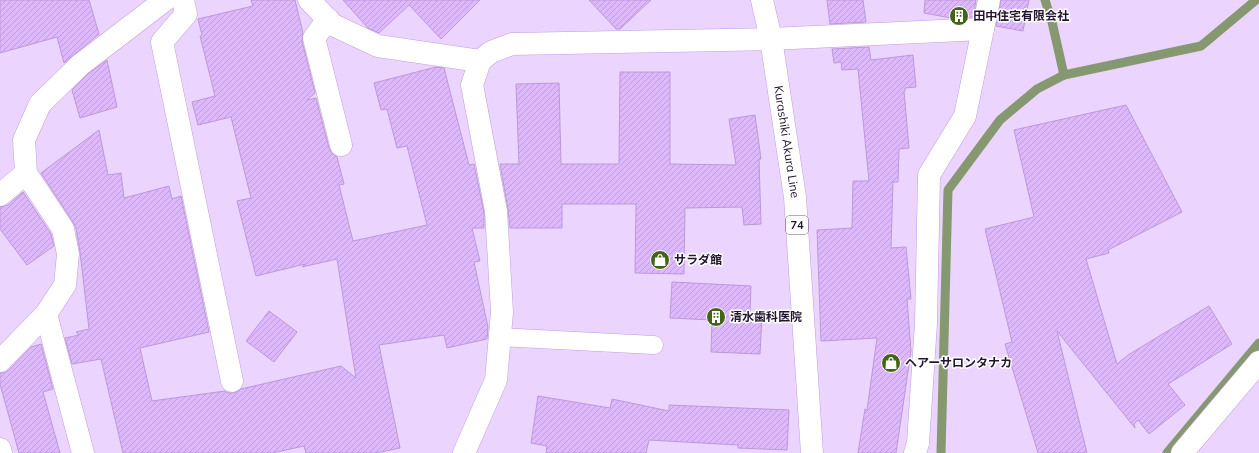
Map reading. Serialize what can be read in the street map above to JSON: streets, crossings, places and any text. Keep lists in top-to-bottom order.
{
  "streets": {
    "street": ["Kurashiki Akura Line", "74"]
  },
  "places": {
    "building": ["田中住宅有限会社", "清水歯科医院"],
    "shop": ["サラダ館", "ヘアーサロンタナカ"]
  }
}
